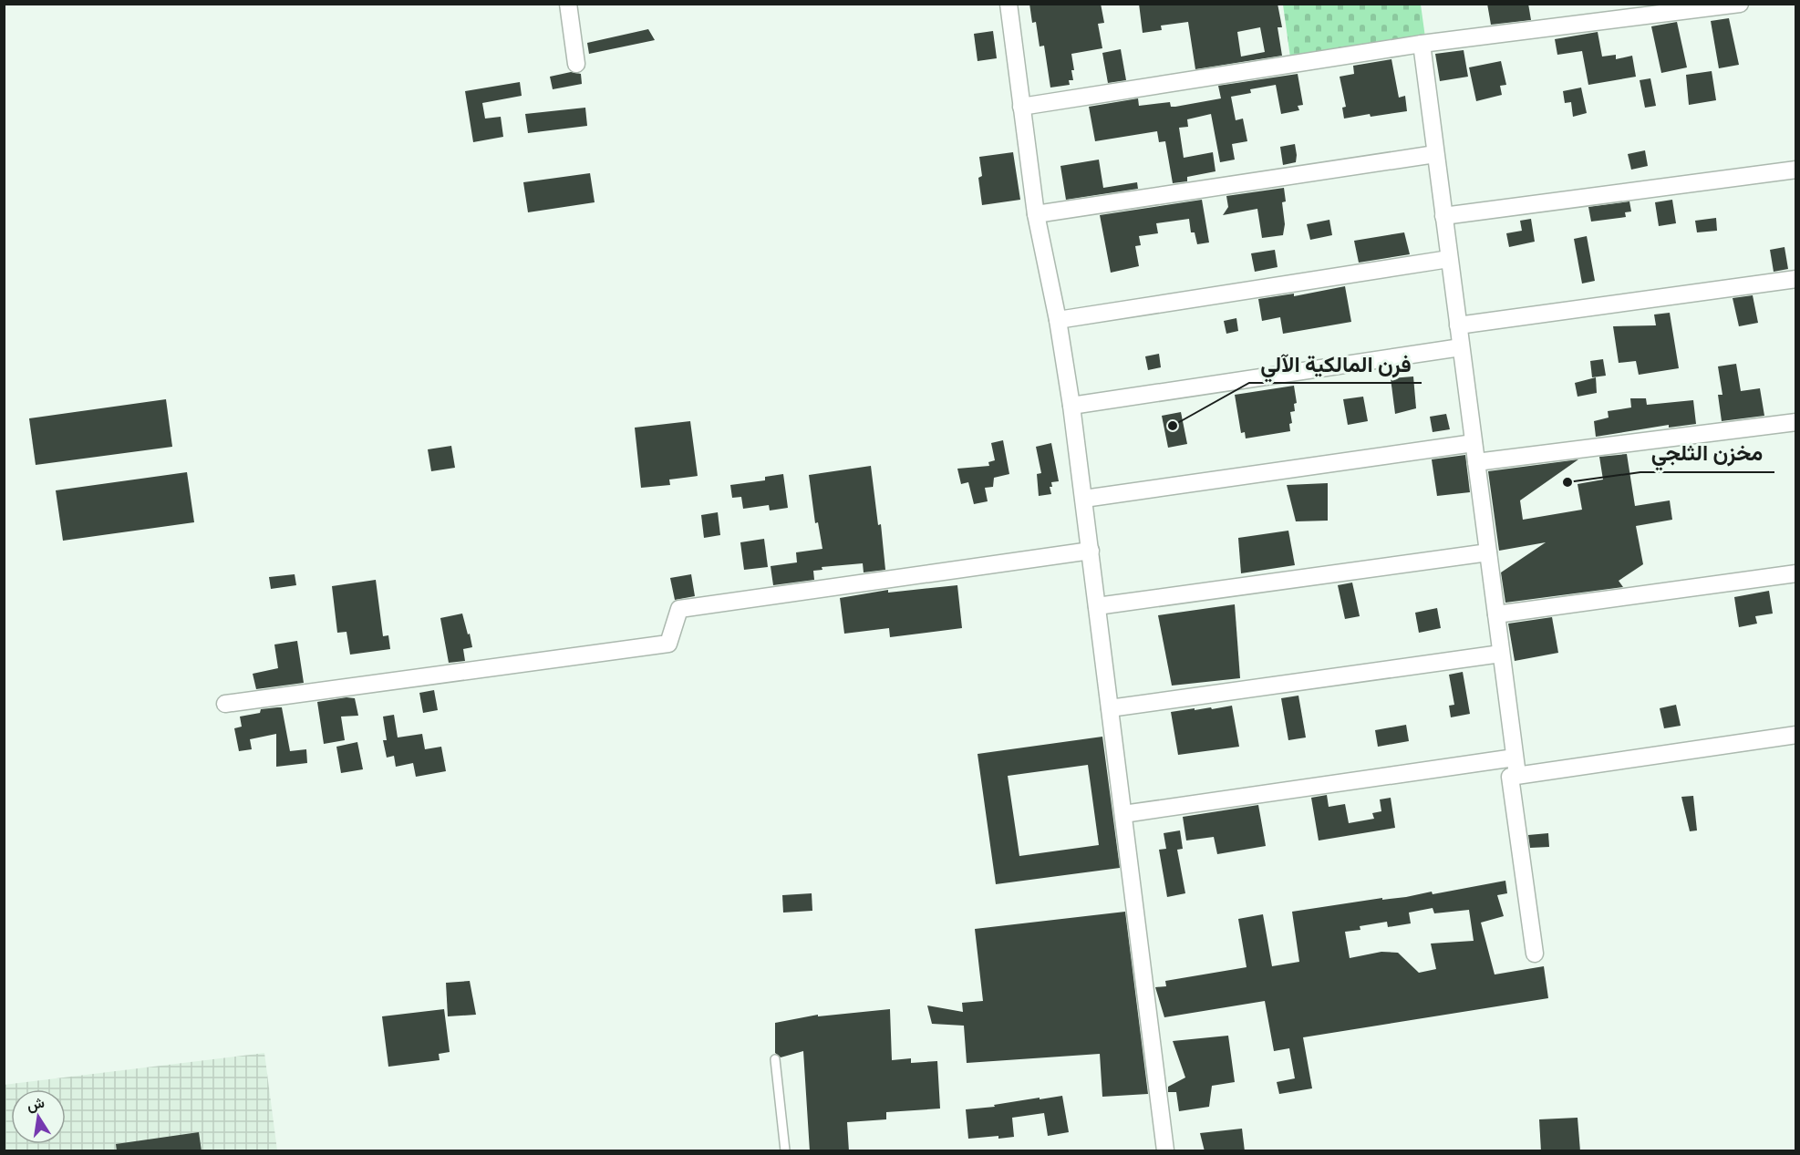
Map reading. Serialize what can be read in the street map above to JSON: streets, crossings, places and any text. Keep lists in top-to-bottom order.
{
  "places": ["فرن المالكية الآلي", "مخزن الثلجي"],
  "north": "top"
}
